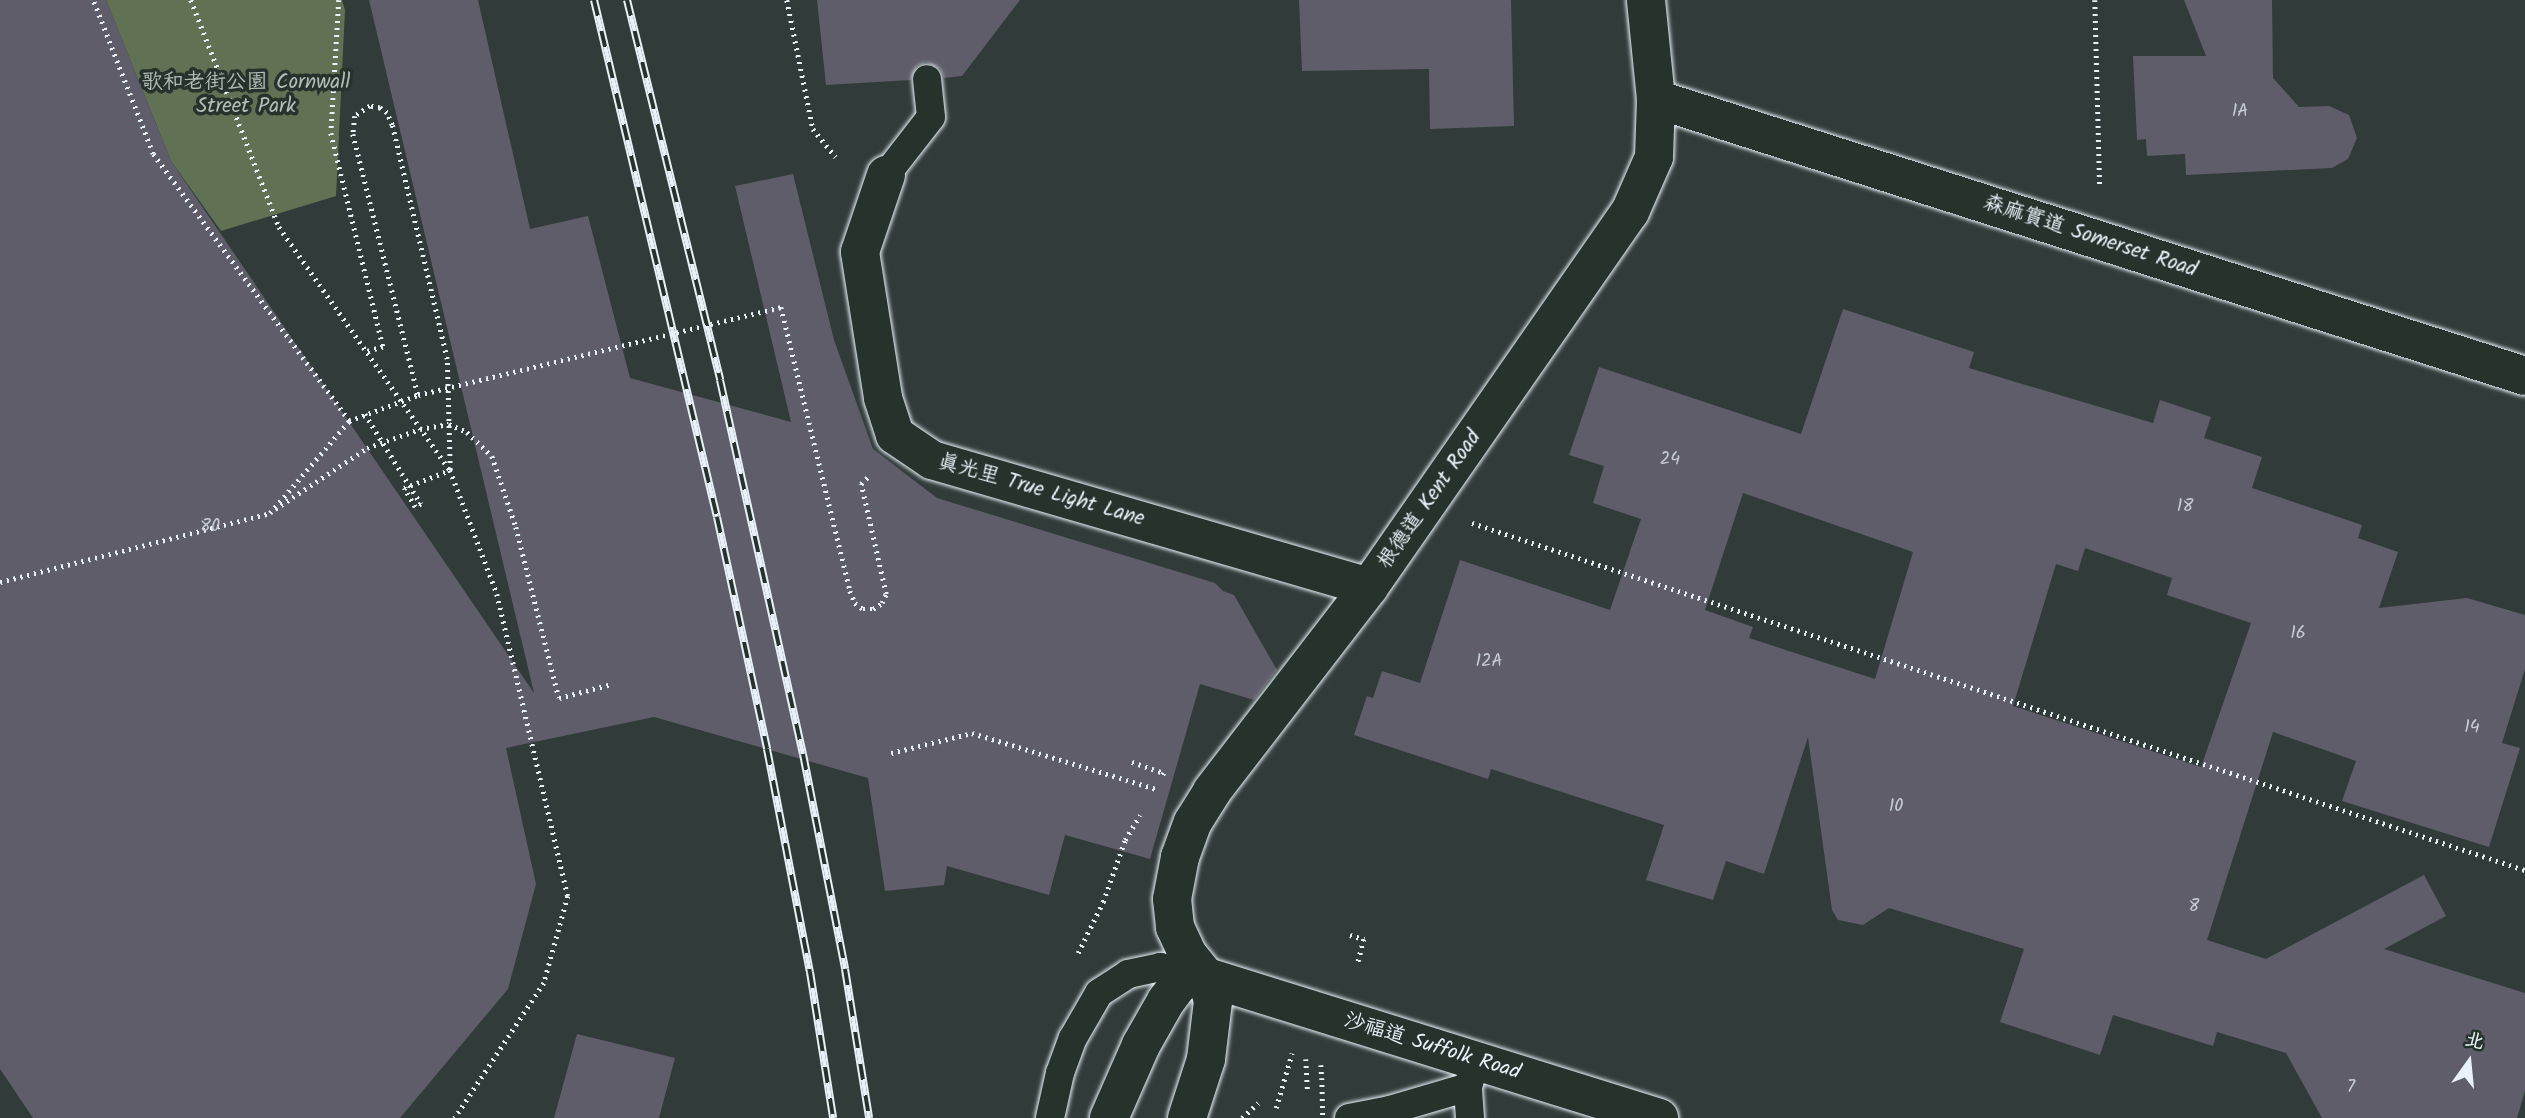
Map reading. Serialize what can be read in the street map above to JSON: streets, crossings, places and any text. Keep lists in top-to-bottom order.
{
  "streets": {
    "street": [
      "森麻實道 Somerset Road",
      "真光里 True Light Lane",
      "根德道 Kent Road",
      "沙福道 Suffolk Road"
    ]
  },
  "crossings": [
    ["森麻實道 Somerset Road", "根德道 Kent Road"],
    ["真光里 True Light Lane", "根德道 Kent Road"],
    ["根德道 Kent Road", "沙福道 Suffolk Road"]
  ],
  "parks": ["歌和老街公園 Cornwall Street Park"],
  "house_numbers": [
    "1A",
    "24",
    "18",
    "80",
    "16",
    "12A",
    "14",
    "10",
    "8",
    "7"
  ],
  "north": "top"
}
